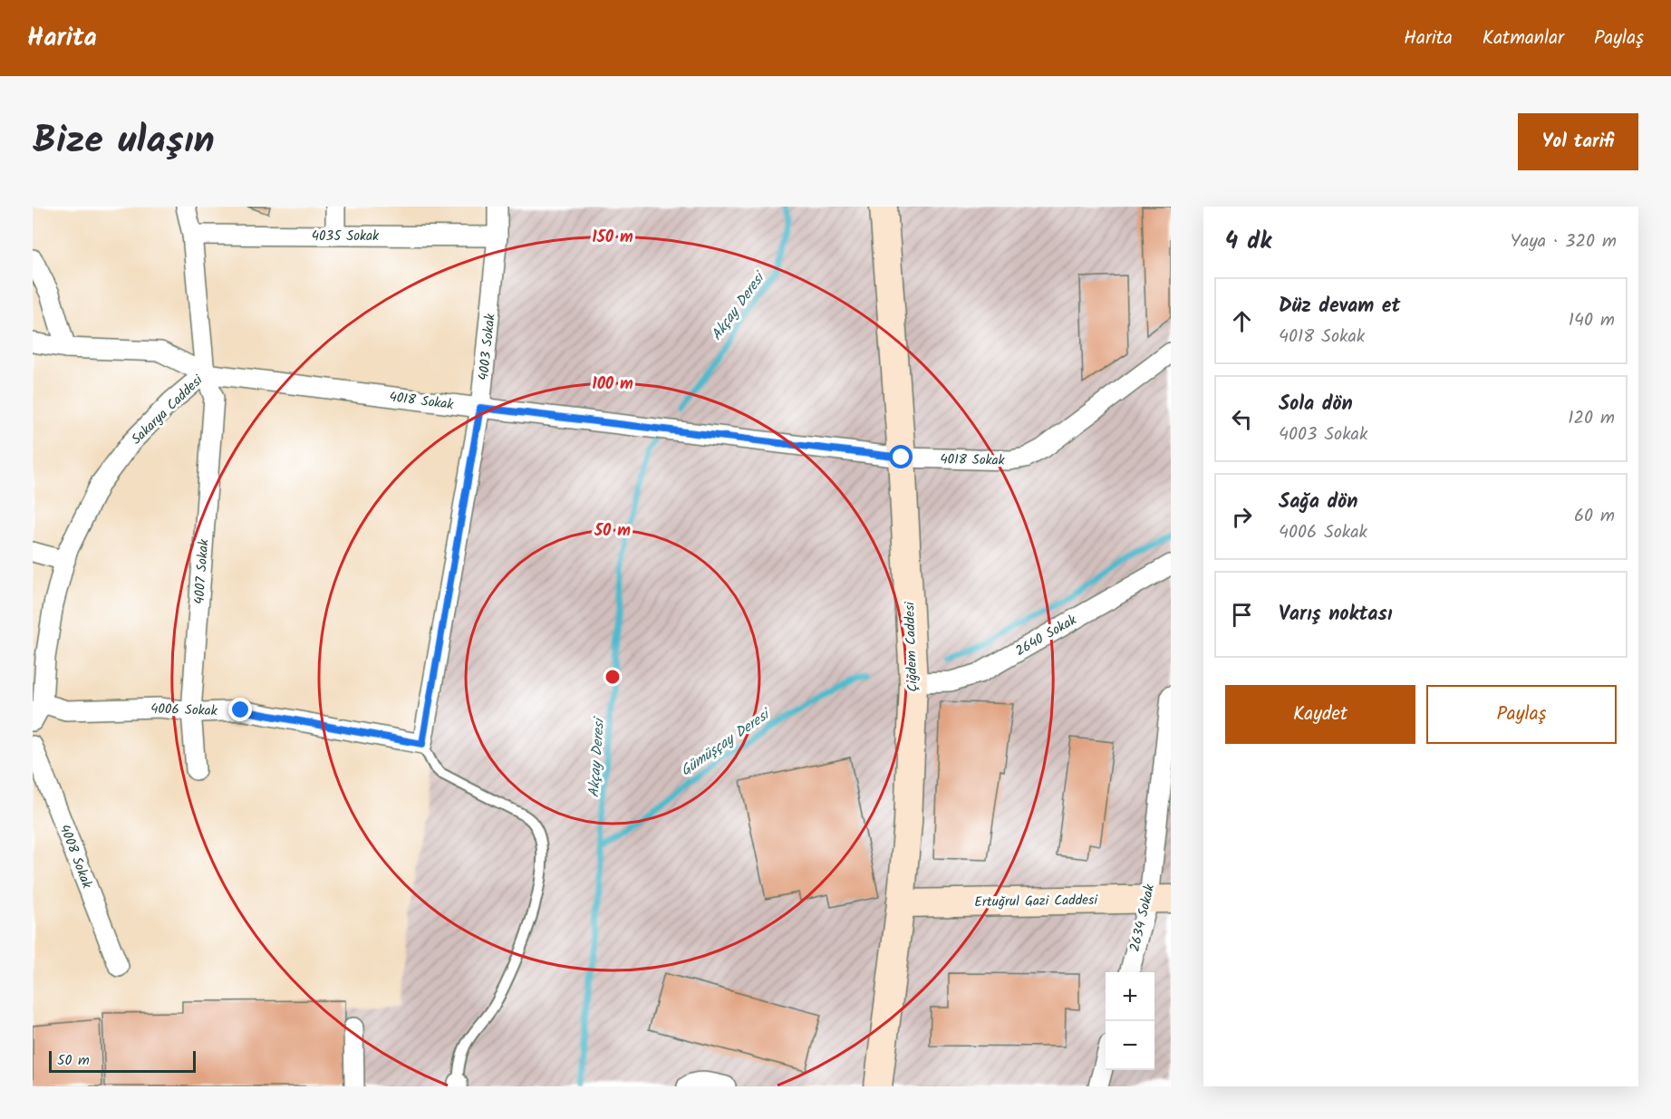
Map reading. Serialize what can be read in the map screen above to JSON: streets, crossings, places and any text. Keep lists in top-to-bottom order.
{
  "streets": {
    "street": [
      "4035 Sokak",
      "4003 Sokak",
      "4018 Sokak",
      "Sakarya Caddesi",
      "4007 Sokak",
      "2640 Sokak",
      "Çiğdem Caddesi",
      "4006 Sokak",
      "4008 Sokak",
      "Ertuğrul Gazi Caddesi",
      "2634 Sokak"
    ]
  },
  "crossings": [
    ["4035 Sokak", "4003 Sokak"],
    ["4035 Sokak", "Sakarya Caddesi"],
    ["4003 Sokak", "4018 Sokak"],
    ["4003 Sokak", "4006 Sokak"],
    ["4018 Sokak", "Sakarya Caddesi"],
    ["4018 Sokak", "4007 Sokak"],
    ["4018 Sokak", "Çiğdem Caddesi"],
    ["Sakarya Caddesi", "4007 Sokak"],
    ["Sakarya Caddesi", "4006 Sokak"],
    ["4007 Sokak", "4006 Sokak"],
    ["2640 Sokak", "Çiğdem Caddesi"],
    ["Çiğdem Caddesi", "Ertuğrul Gazi Caddesi"],
    ["Ertuğrul Gazi Caddesi", "2634 Sokak"]
  ],
  "water": ["Akçay Deresi", "Gümüşçay Deresi"],
  "scale_bar": "50 m",
  "page": {
    "header": "Harita",
    "nav": ["Harita", "Katmanlar", "Paylaş"],
    "title": "Bize ulaşın",
    "buttons": [
      "Yol tarifi",
      ["Kaydet", "Paylaş"]
    ],
    "heading": ["4 dk", "Yaya · 320 m"],
    "list": [
      ["Düz devam et", "4018 Sokak", "140 m"],
      ["Sola dön", "4003 Sokak", "120 m"],
      ["Sağa dön", "4006 Sokak", "60 m"],
      "Varış noktası"
    ],
    "map_buttons": ["+", "−"],
    "scale": "50 m"
  },
  "rings": ["150 m", "100 m", "50 m"]
}
